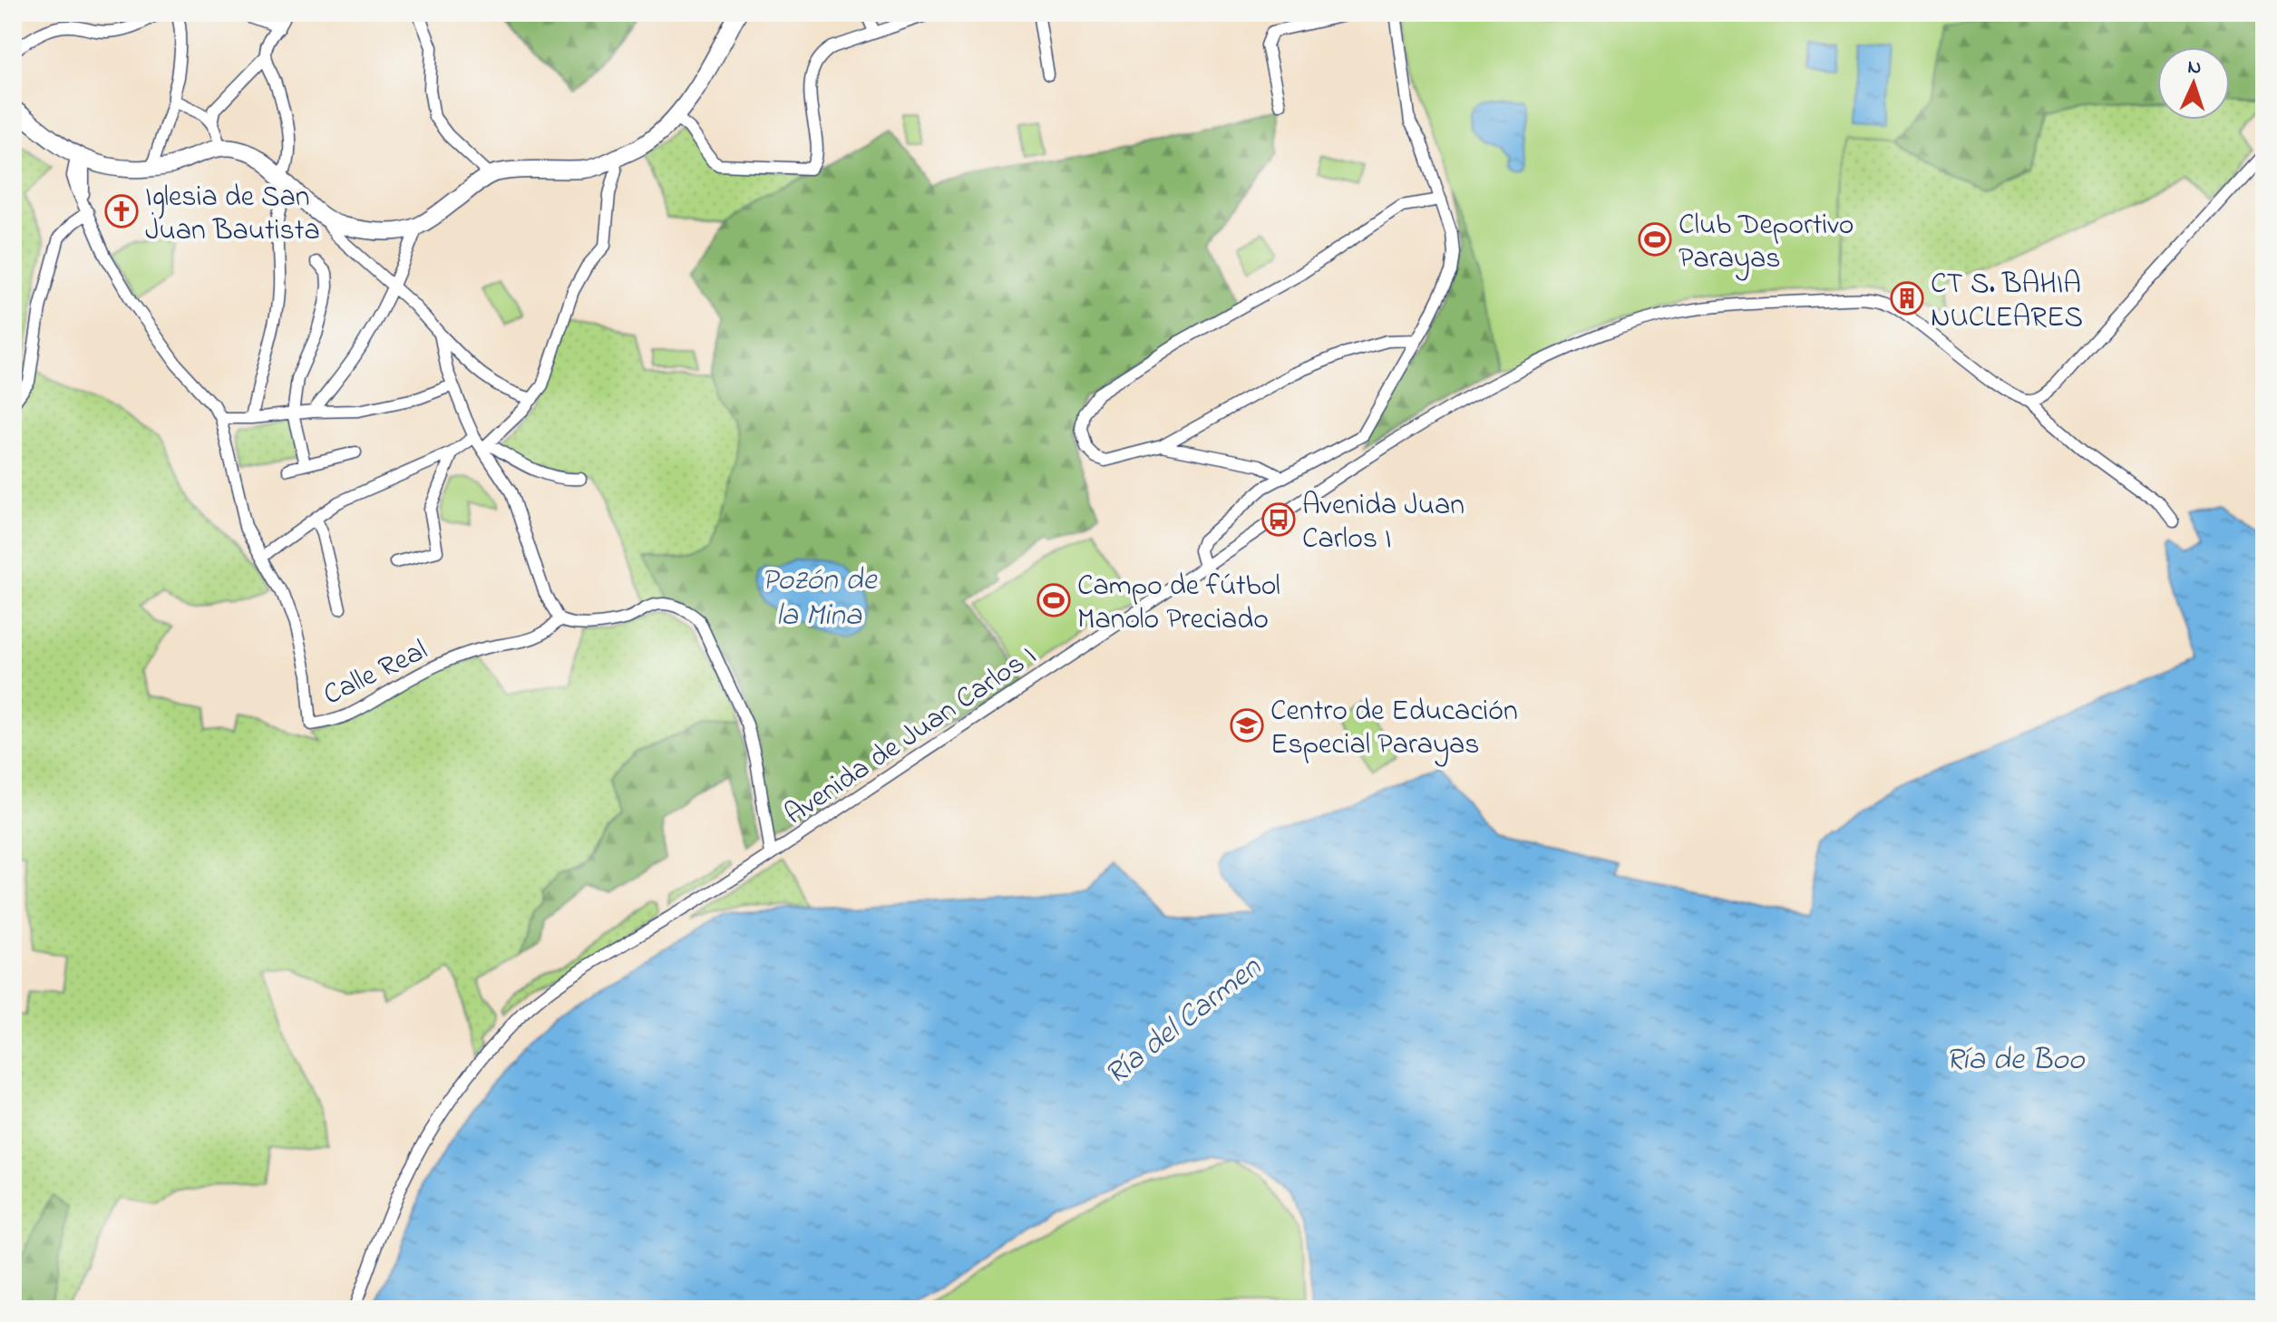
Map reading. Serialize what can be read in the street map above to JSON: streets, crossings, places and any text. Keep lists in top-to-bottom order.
{
  "streets": {
    "street": ["Calle Real", "Avenida de Juan Carlos I"]
  },
  "water": ["Pozón de la Mina", "Ría del Carmen", "Ría de Boo"],
  "places": {
    "church": ["Iglesia de San Juan Bautista"],
    "sports": ["Club Deportivo Parayas", "Campo de fútbol Manolo Preciado"],
    "building": ["CT S. BAHIA NUCLEARES"],
    "bus stop": ["Avenida Juan Carlos I"],
    "school or university": ["Centro de Educación Especial Parayas"]
  },
  "north": "top"
}
